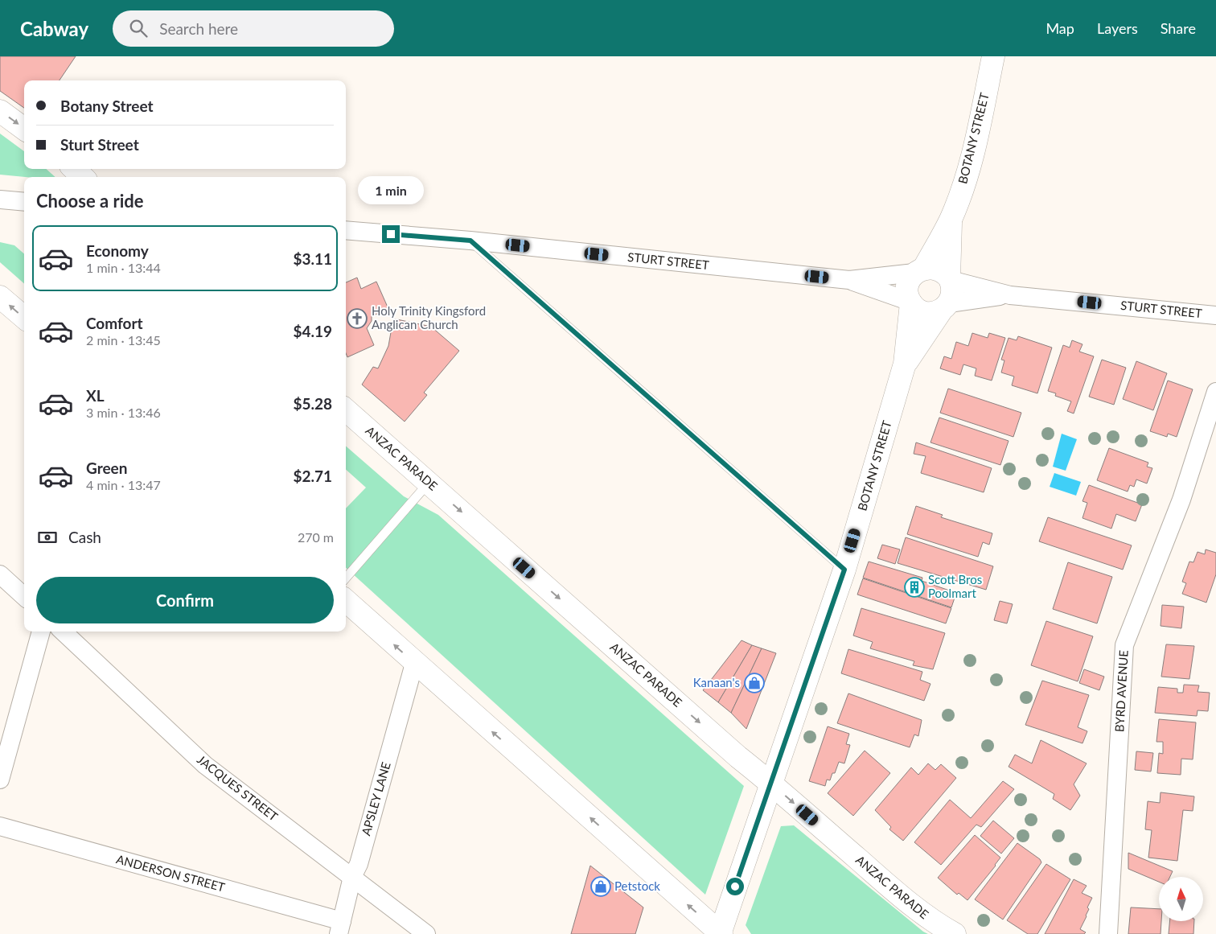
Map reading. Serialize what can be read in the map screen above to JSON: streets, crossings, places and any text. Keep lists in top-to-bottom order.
{
  "streets": {
    "main road": ["BOTANY STREET", "ANZAC PARADE"],
    "street": [
      "STURT STREET",
      "BYRD AVENUE",
      "JACQUES STREET",
      "APSLEY LANE",
      "ANDERSON STREET"
    ]
  },
  "crossings": [
    ["BOTANY STREET", "STURT STREET"],
    ["BOTANY STREET", "ANZAC PARADE"],
    ["JACQUES STREET", "APSLEY LANE"],
    ["APSLEY LANE", "ANDERSON STREET"]
  ],
  "places": {
    "church": ["Holy Trinity Kingsford Anglican Church"],
    "building": ["Scott Bros Poolmart"],
    "shop": ["Kanaan's", "Petstock"]
  },
  "north": "top",
  "page": {
    "header": "Cabway",
    "search": "Search here",
    "nav": ["Map", "Layers", "Share"],
    "banner": ["Botany Street", "Sturt Street"],
    "bubble": "1 min",
    "heading": "Choose a ride",
    "list": [
      {
        "name": "Economy",
        "note": "1 min · 13:44",
        "value": "$3.11"
      },
      {
        "name": "Comfort",
        "note": "2 min · 13:45",
        "value": "$4.19"
      },
      {
        "name": "XL",
        "note": "3 min · 13:46",
        "value": "$5.28"
      },
      {
        "name": "Green",
        "note": "4 min · 13:47",
        "value": "$2.71"
      }
    ],
    "pay": ["Cash", "270 m"],
    "buttons": "Confirm"
  }
}
